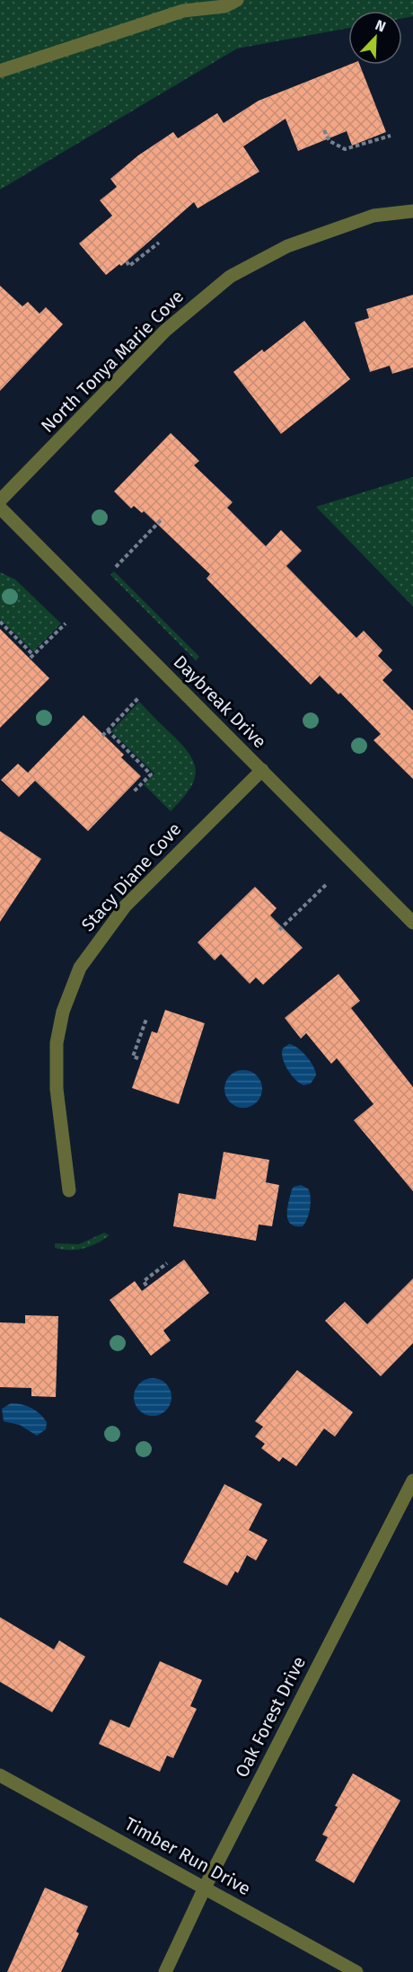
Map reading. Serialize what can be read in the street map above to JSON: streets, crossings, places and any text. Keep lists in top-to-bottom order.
{
  "streets": {
    "street": [
      "North Tonya Marie Cove",
      "Daybreak Drive",
      "Stacy Diane Cove",
      "Oak Forest Drive",
      "Timber Run Drive"
    ]
  },
  "crossings": [
    ["Daybreak Drive", "Stacy Diane Cove"],
    ["Oak Forest Drive", "Timber Run Drive"]
  ],
  "north": "top right"
}
